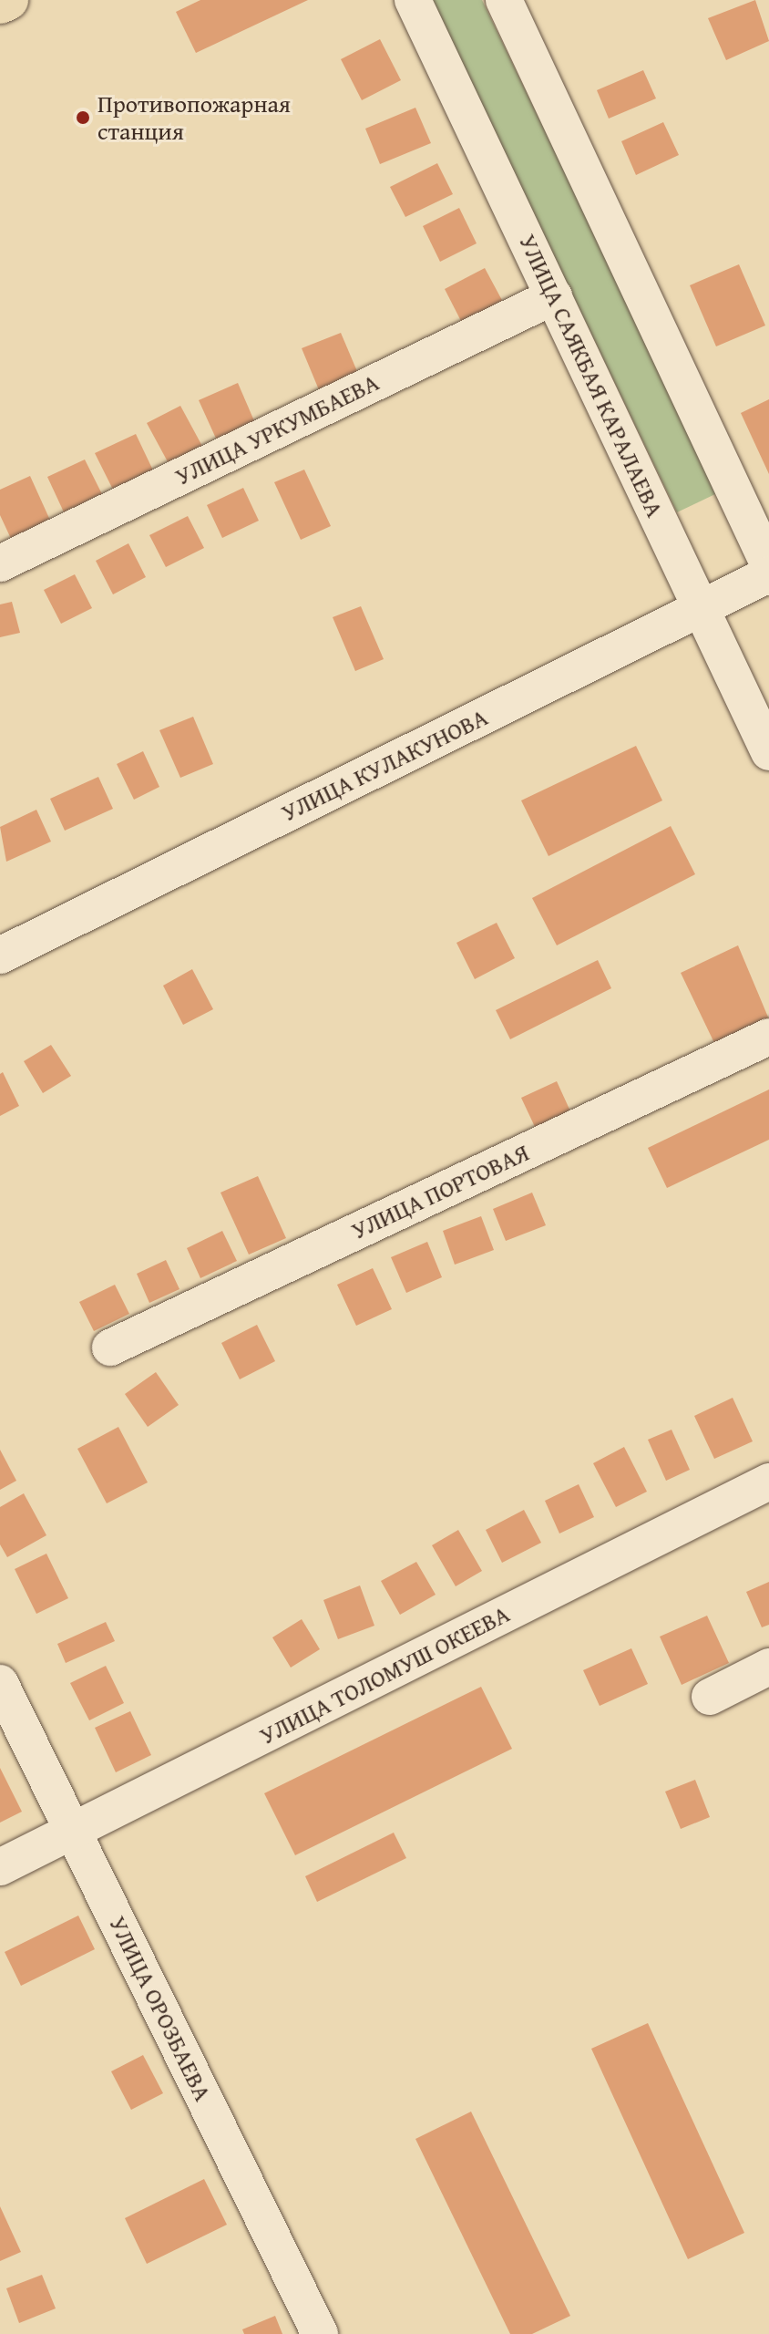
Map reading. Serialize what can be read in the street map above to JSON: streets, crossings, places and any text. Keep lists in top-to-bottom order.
{
  "streets": {
    "street": [
      "УЛИЦА САЯКБАЯ КАРАЛАЕВА",
      "УЛИЦА УРКУМБАЕВА",
      "УЛИЦА КУЛАКУНОВА",
      "УЛИЦА ПОРТОВАЯ",
      "УЛИЦА ТОЛОМУШ ОКЕЕВА",
      "УЛИЦА ОРОЗБАЕВА"
    ]
  },
  "crossings": [
    ["УЛИЦА САЯКБАЯ КАРАЛАЕВА", "УЛИЦА УРКУМБАЕВА"],
    ["УЛИЦА САЯКБАЯ КАРАЛАЕВА", "УЛИЦА КУЛАКУНОВА"],
    ["УЛИЦА ТОЛОМУШ ОКЕЕВА", "УЛИЦА ОРОЗБАЕВА"]
  ],
  "places": ["Противопожарная станция"]
}
